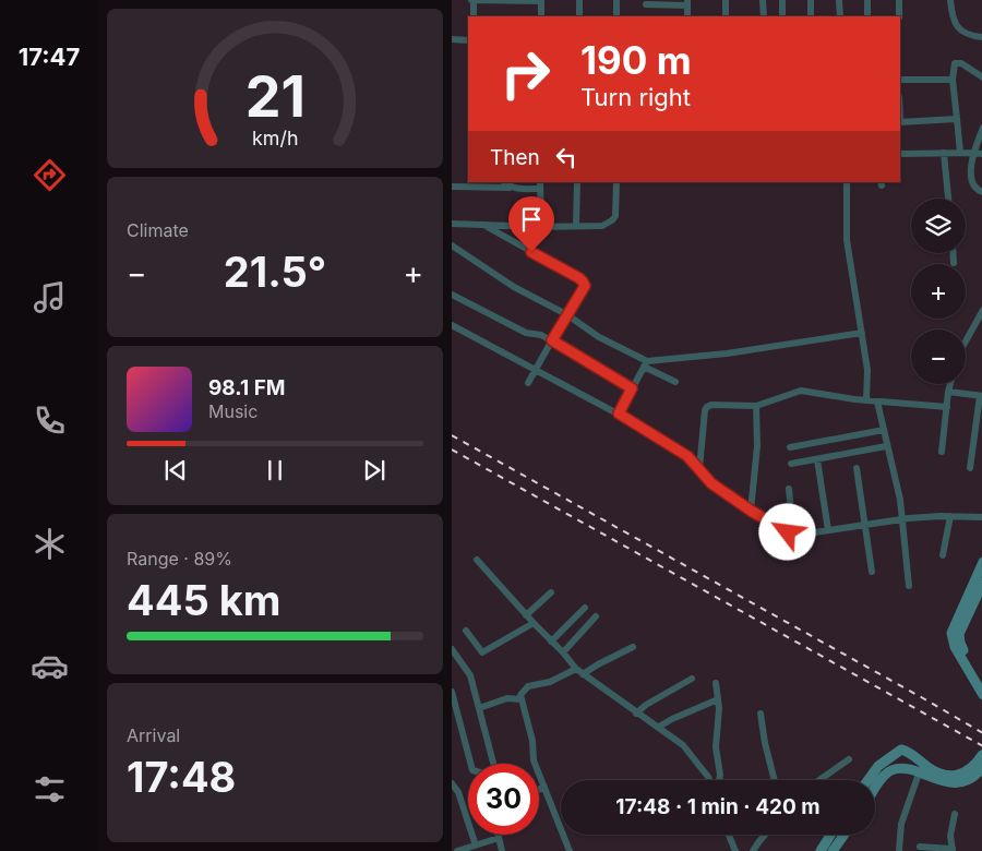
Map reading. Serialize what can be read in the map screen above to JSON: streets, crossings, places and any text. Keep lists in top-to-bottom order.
{
  "page": {
    "tabs": "17:47",
    "turn": ["190 m", "Turn right"],
    "then": "Then",
    "tile": [
      "Climate",
      ["Range · 89%", "445 km"],
      ["Arrival", "17:48"]
    ],
    "map_buttons": ["+", "−"],
    "heat": ["−", "21.5°", "+"],
    "song": ["98.1 FM", "Music"],
    "limit": "30",
    "trip": "17:48 · 1 min · 420 m",
    "gauge": ["21", "km/h"]
  }
}
